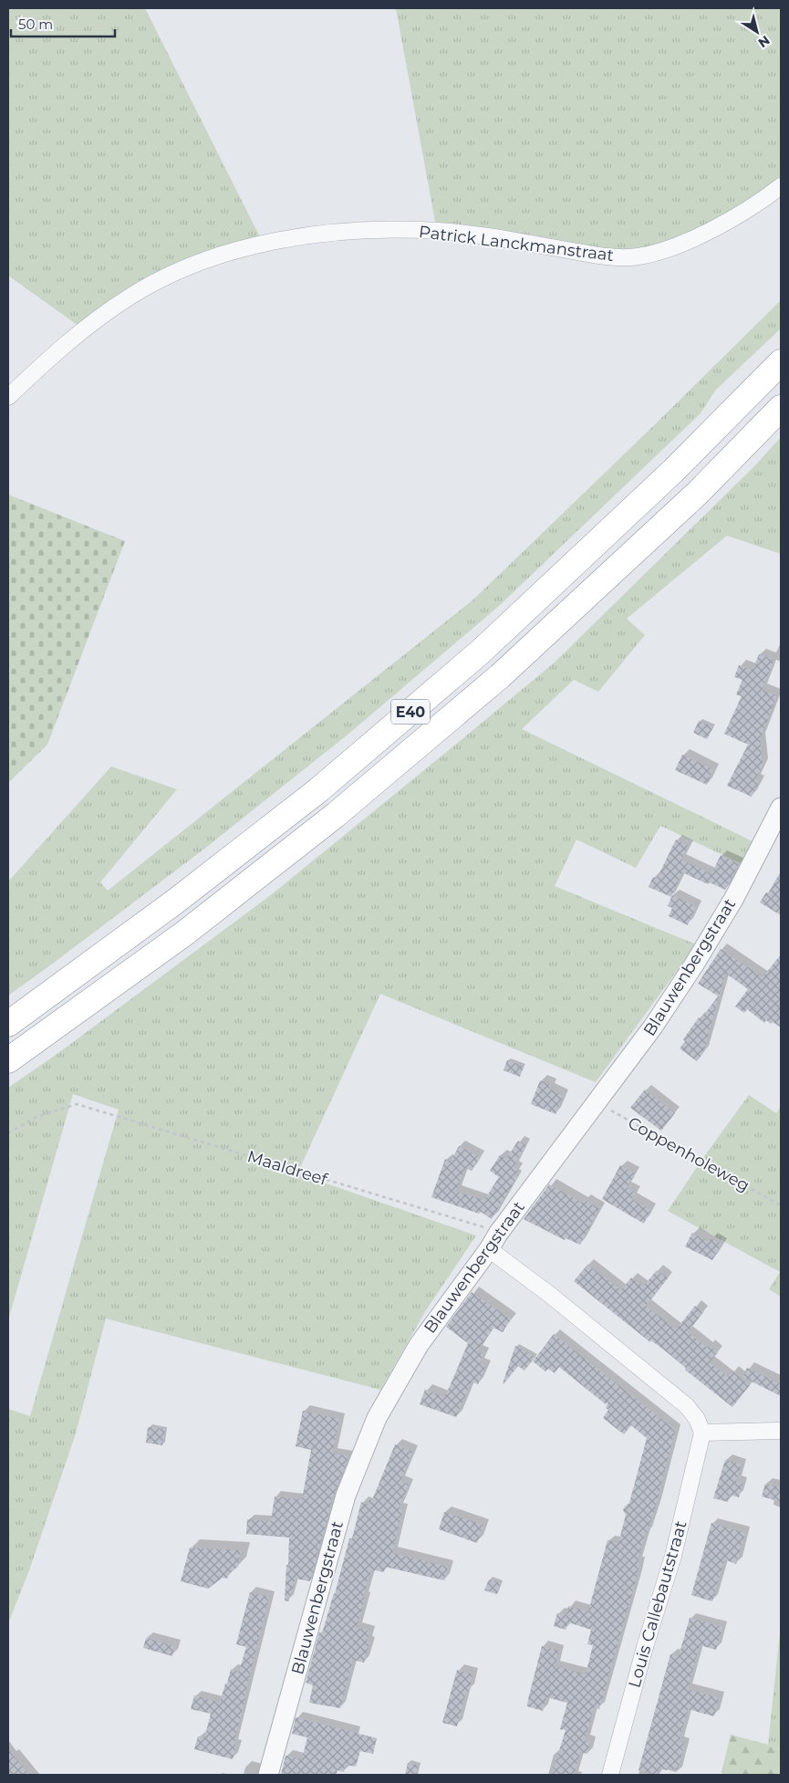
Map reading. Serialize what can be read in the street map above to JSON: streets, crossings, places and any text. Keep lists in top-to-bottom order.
{
  "streets": {
    "highway": ["E40"],
    "street": ["Patrick Lanckmanstraat", "Blauwenbergstraat", "Louis Callebautstraat"],
    "path": ["Coppenholeweg", "Maaldreef"]
  },
  "crossings": [
    ["Blauwenbergstraat", "Coppenholeweg"],
    ["Blauwenbergstraat", "Maaldreef"]
  ],
  "scale_bar": "50 m",
  "north": "bottom right"
}
